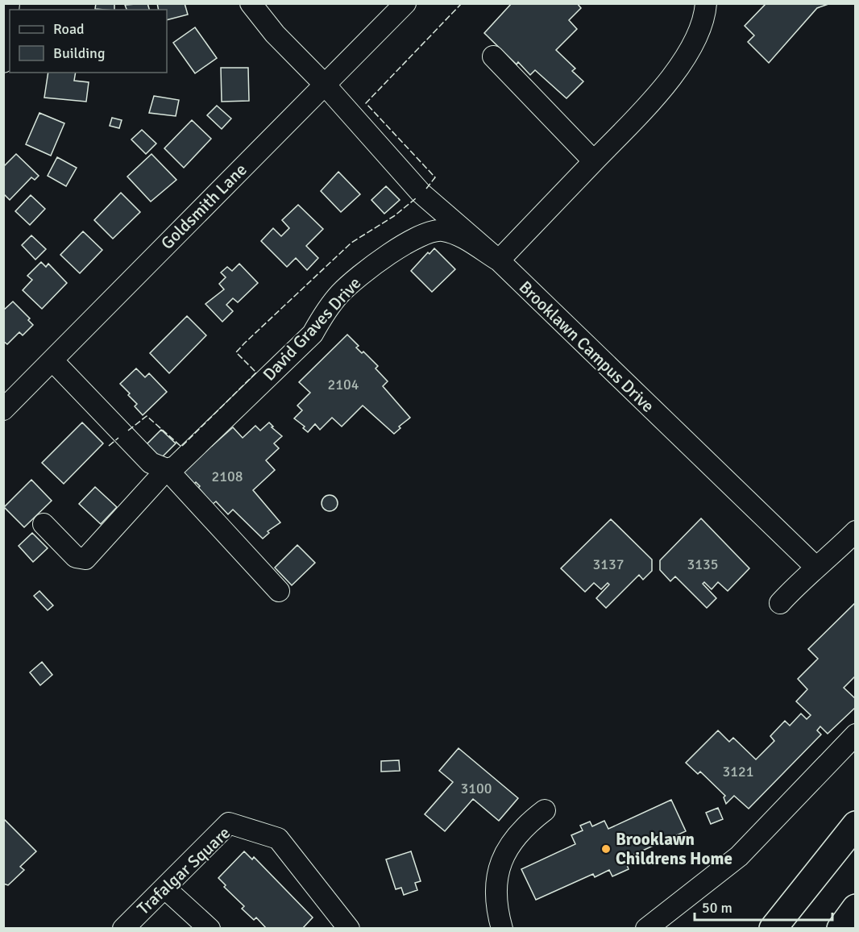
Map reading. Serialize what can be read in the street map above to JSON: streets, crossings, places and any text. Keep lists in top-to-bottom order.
{
  "streets": {
    "street": [
      "Goldsmith Lane",
      "David Graves Drive",
      "Brooklawn Campus Drive",
      "Trafalgar Square"
    ]
  },
  "crossings": [
    ["Goldsmith Lane", "Brooklawn Campus Drive"],
    ["David Graves Drive", "Brooklawn Campus Drive"]
  ],
  "places": ["Brooklawn Childrens Home"],
  "house_numbers": [
    "2104",
    "2108",
    "3137",
    "3135",
    "3121",
    "3100"
  ],
  "legend": ["Road", "Building"],
  "scale_bar": "50 m"
}
